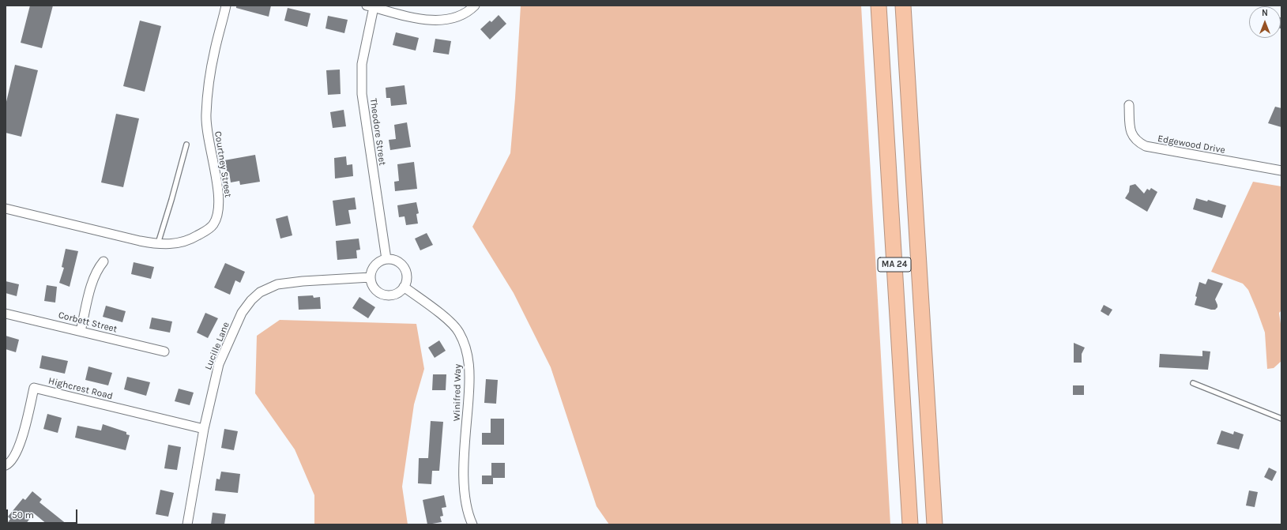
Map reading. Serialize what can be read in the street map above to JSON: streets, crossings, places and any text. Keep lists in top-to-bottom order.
{
  "streets": {
    "highway": ["MA 24"],
    "street": [
      "Theodore Street",
      "Edgewood Drive",
      "Courtney Street",
      "Corbett Street",
      "Lucille Lane",
      "Highcrest Road",
      "Winifred Way"
    ]
  },
  "crossings": [
    ["Theodore Street", "Lucille Lane"],
    ["Theodore Street", "Winifred Way"],
    ["Lucille Lane", "Highcrest Road"],
    ["Lucille Lane", "Winifred Way"]
  ],
  "scale_bar": "50 m",
  "north": "top"
}
